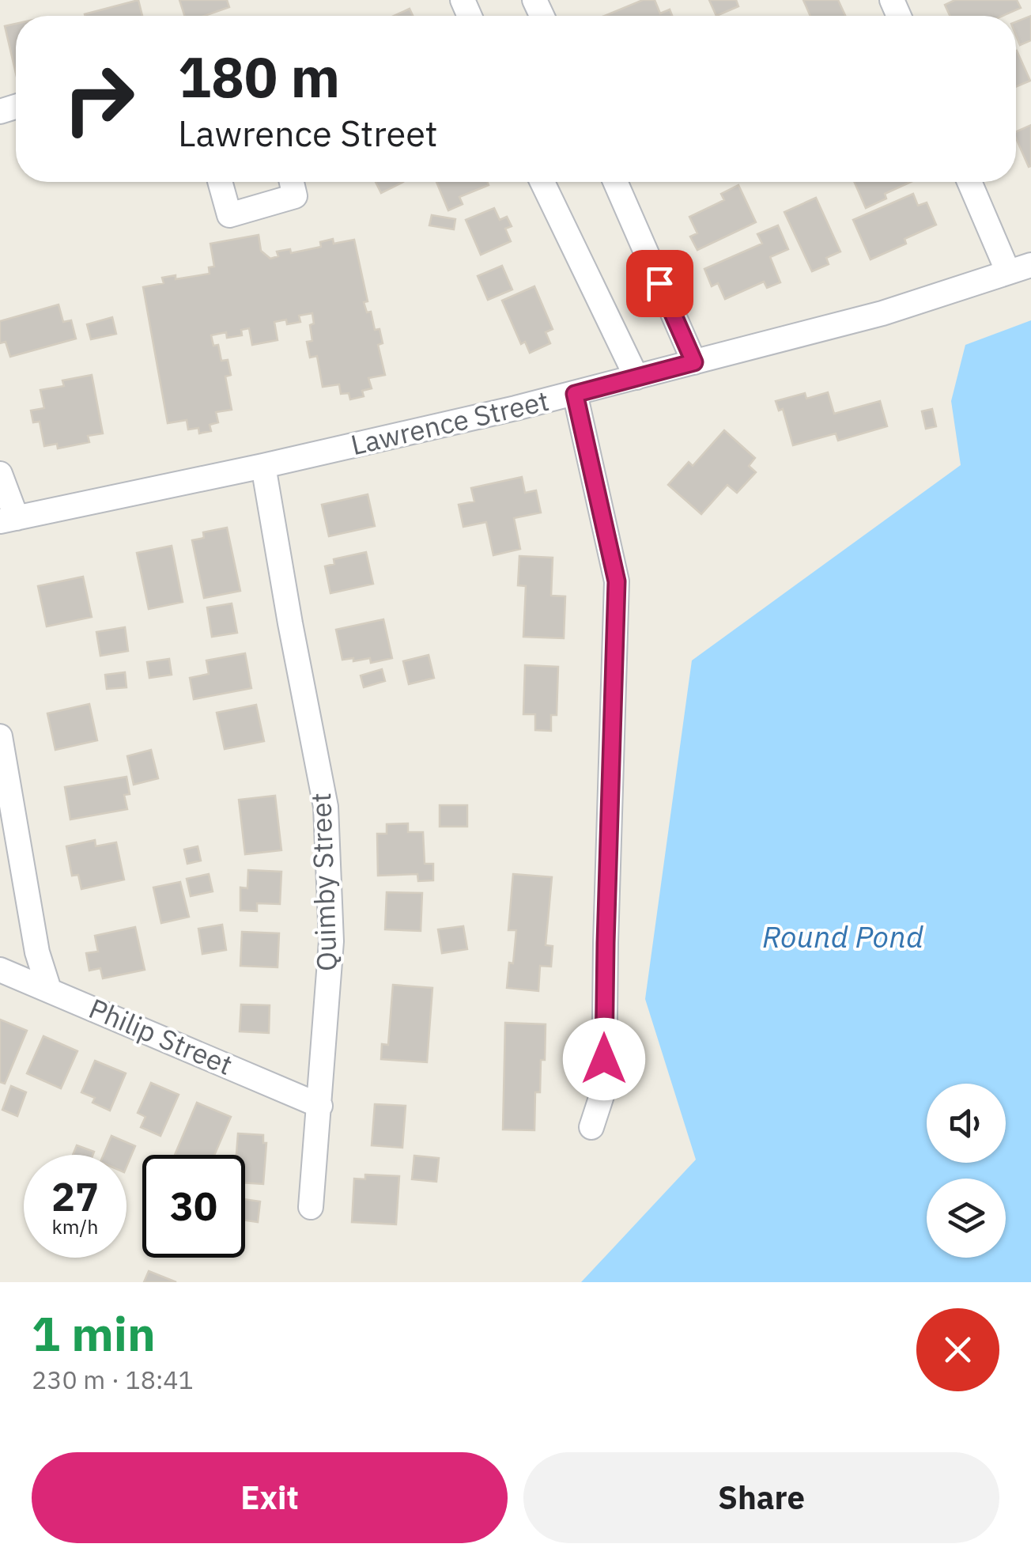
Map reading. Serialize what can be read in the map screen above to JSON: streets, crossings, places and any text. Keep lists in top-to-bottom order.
{
  "streets": {
    "street": ["Lawrence Street", "Quimby Street", "Philip Street"]
  },
  "crossings": [
    ["Lawrence Street", "Quimby Street"],
    ["Quimby Street", "Philip Street"]
  ],
  "water": ["Round Pond"],
  "page": {
    "turn": ["180 m", "Lawrence Street"],
    "speed": "27 km/h",
    "limit": "30",
    "heading": ["1 min", "230 m · 18:41"],
    "buttons": ["Exit", "Share"]
  }
}
